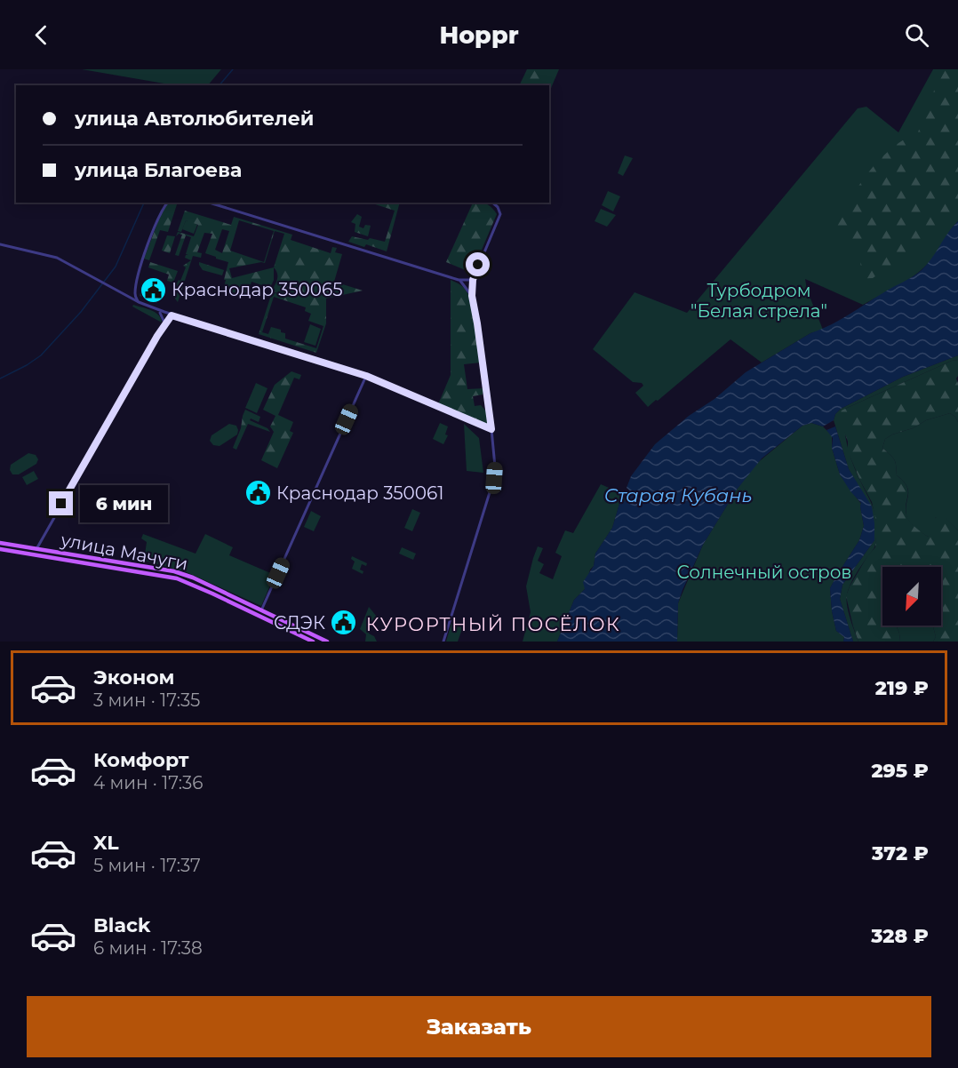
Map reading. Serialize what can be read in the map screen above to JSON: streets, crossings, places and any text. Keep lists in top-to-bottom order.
{
  "streets": {
    "main road": ["улица Мачуги"]
  },
  "districts": ["КУРОРТНЫЙ ПОСЁЛОК"],
  "water": ["Старая Кубань"],
  "parks": ["Турбодром \"Белая стрела\"", "Солнечный остров"],
  "places": {
    "public building": ["Краснодар 350065", "Краснодар 350061", "СДЭК"]
  },
  "north": "bottom left",
  "page": {
    "header": "Hoppr",
    "banner": ["улица Автолюбителей", "улица Благоева"],
    "bubble": "6 мин",
    "list": [
      {
        "name": "Эконом",
        "note": "3 мин · 17:35",
        "value": "219 ₽"
      },
      {
        "name": "Комфорт",
        "note": "4 мин · 17:36",
        "value": "295 ₽"
      },
      {
        "name": "XL",
        "note": "5 мин · 17:37",
        "value": "372 ₽"
      },
      {
        "name": "Black",
        "note": "6 мин · 17:38",
        "value": "328 ₽"
      }
    ],
    "buttons": "Заказать"
  }
}
